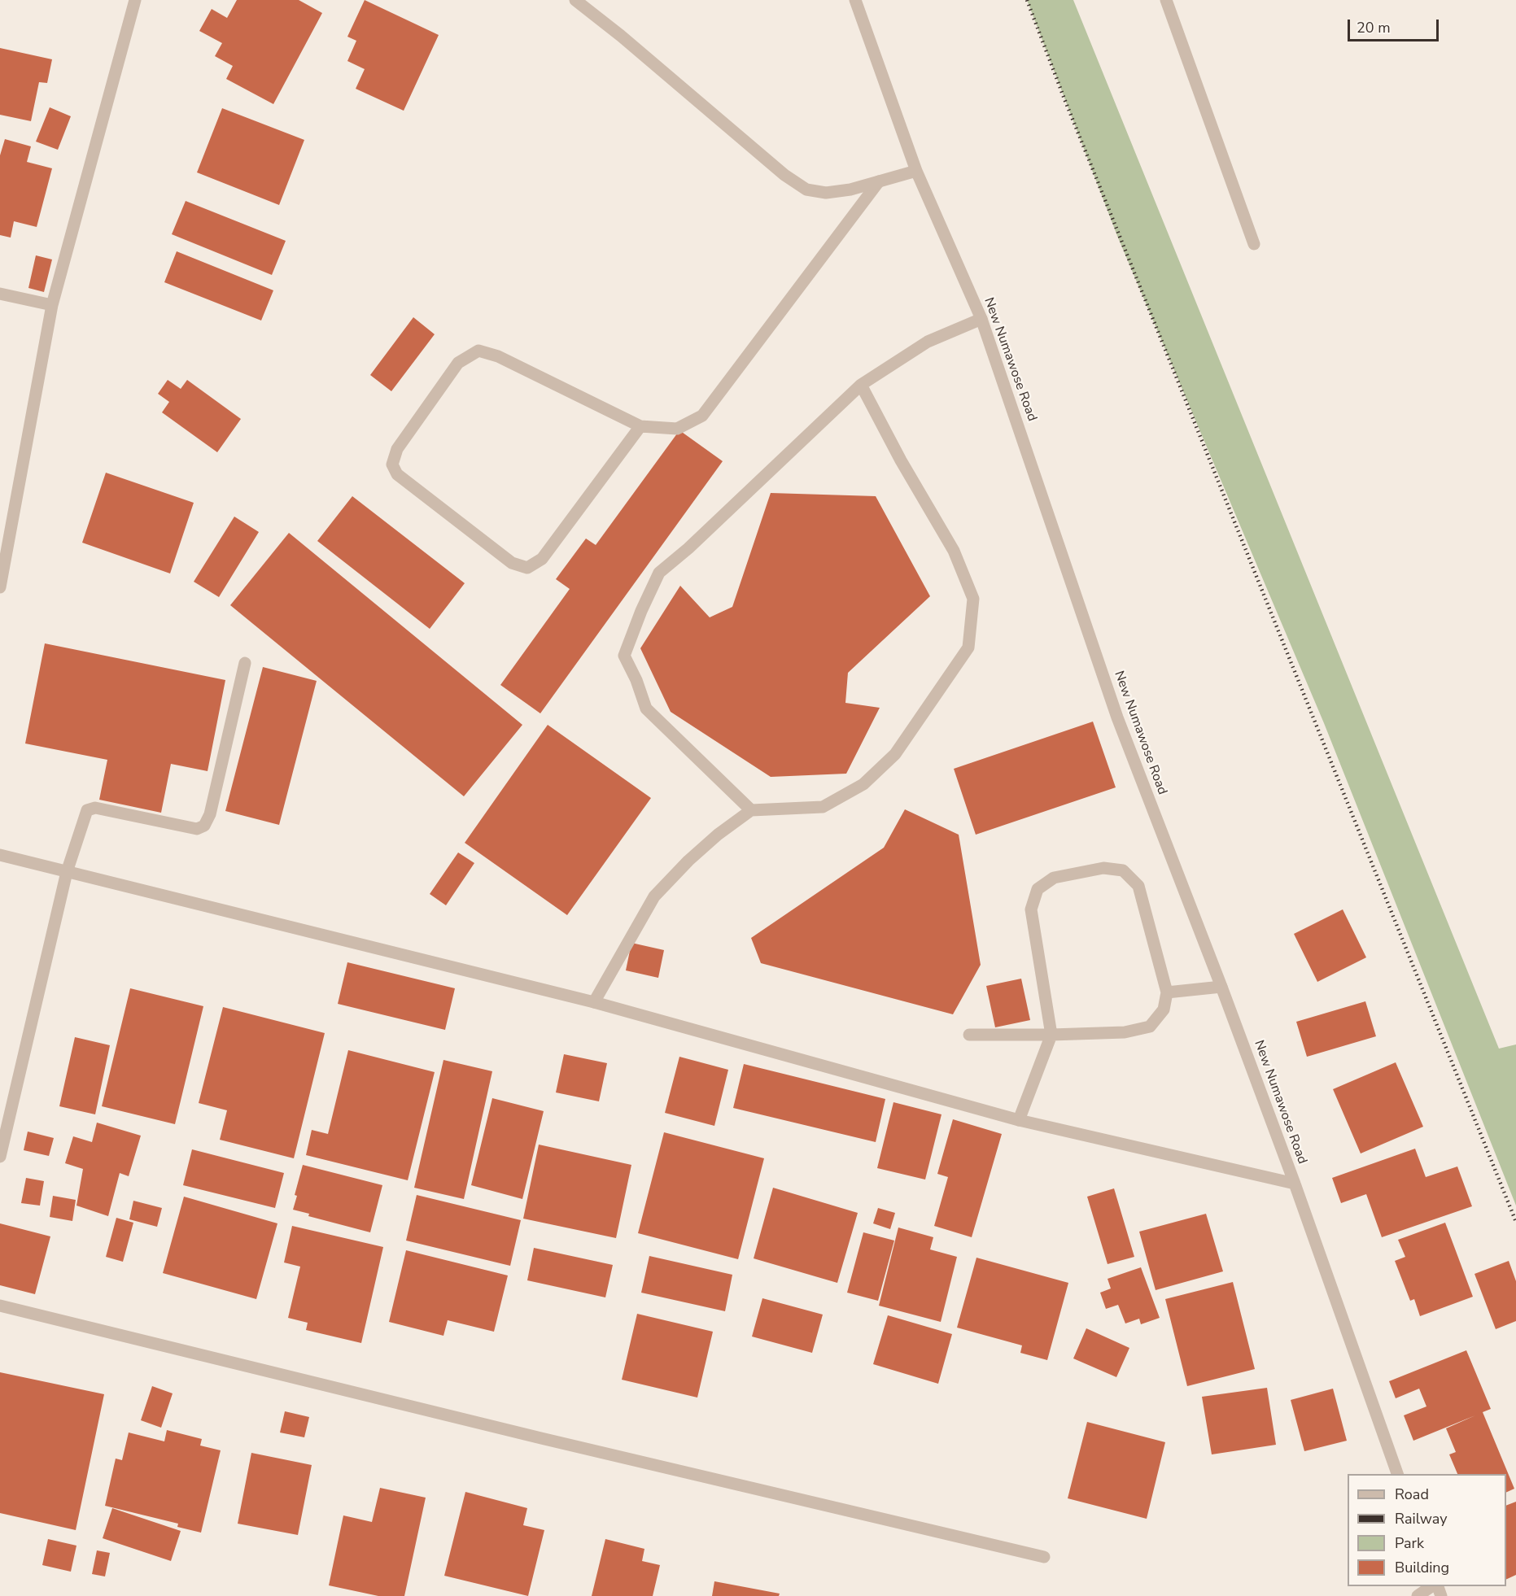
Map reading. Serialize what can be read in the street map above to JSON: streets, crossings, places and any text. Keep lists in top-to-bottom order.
{
  "streets": {
    "street": ["New Numawose Road"]
  },
  "legend": [
    "Road",
    "Railway",
    "Park",
    "Building"
  ],
  "scale_bar": "20 m"
}
